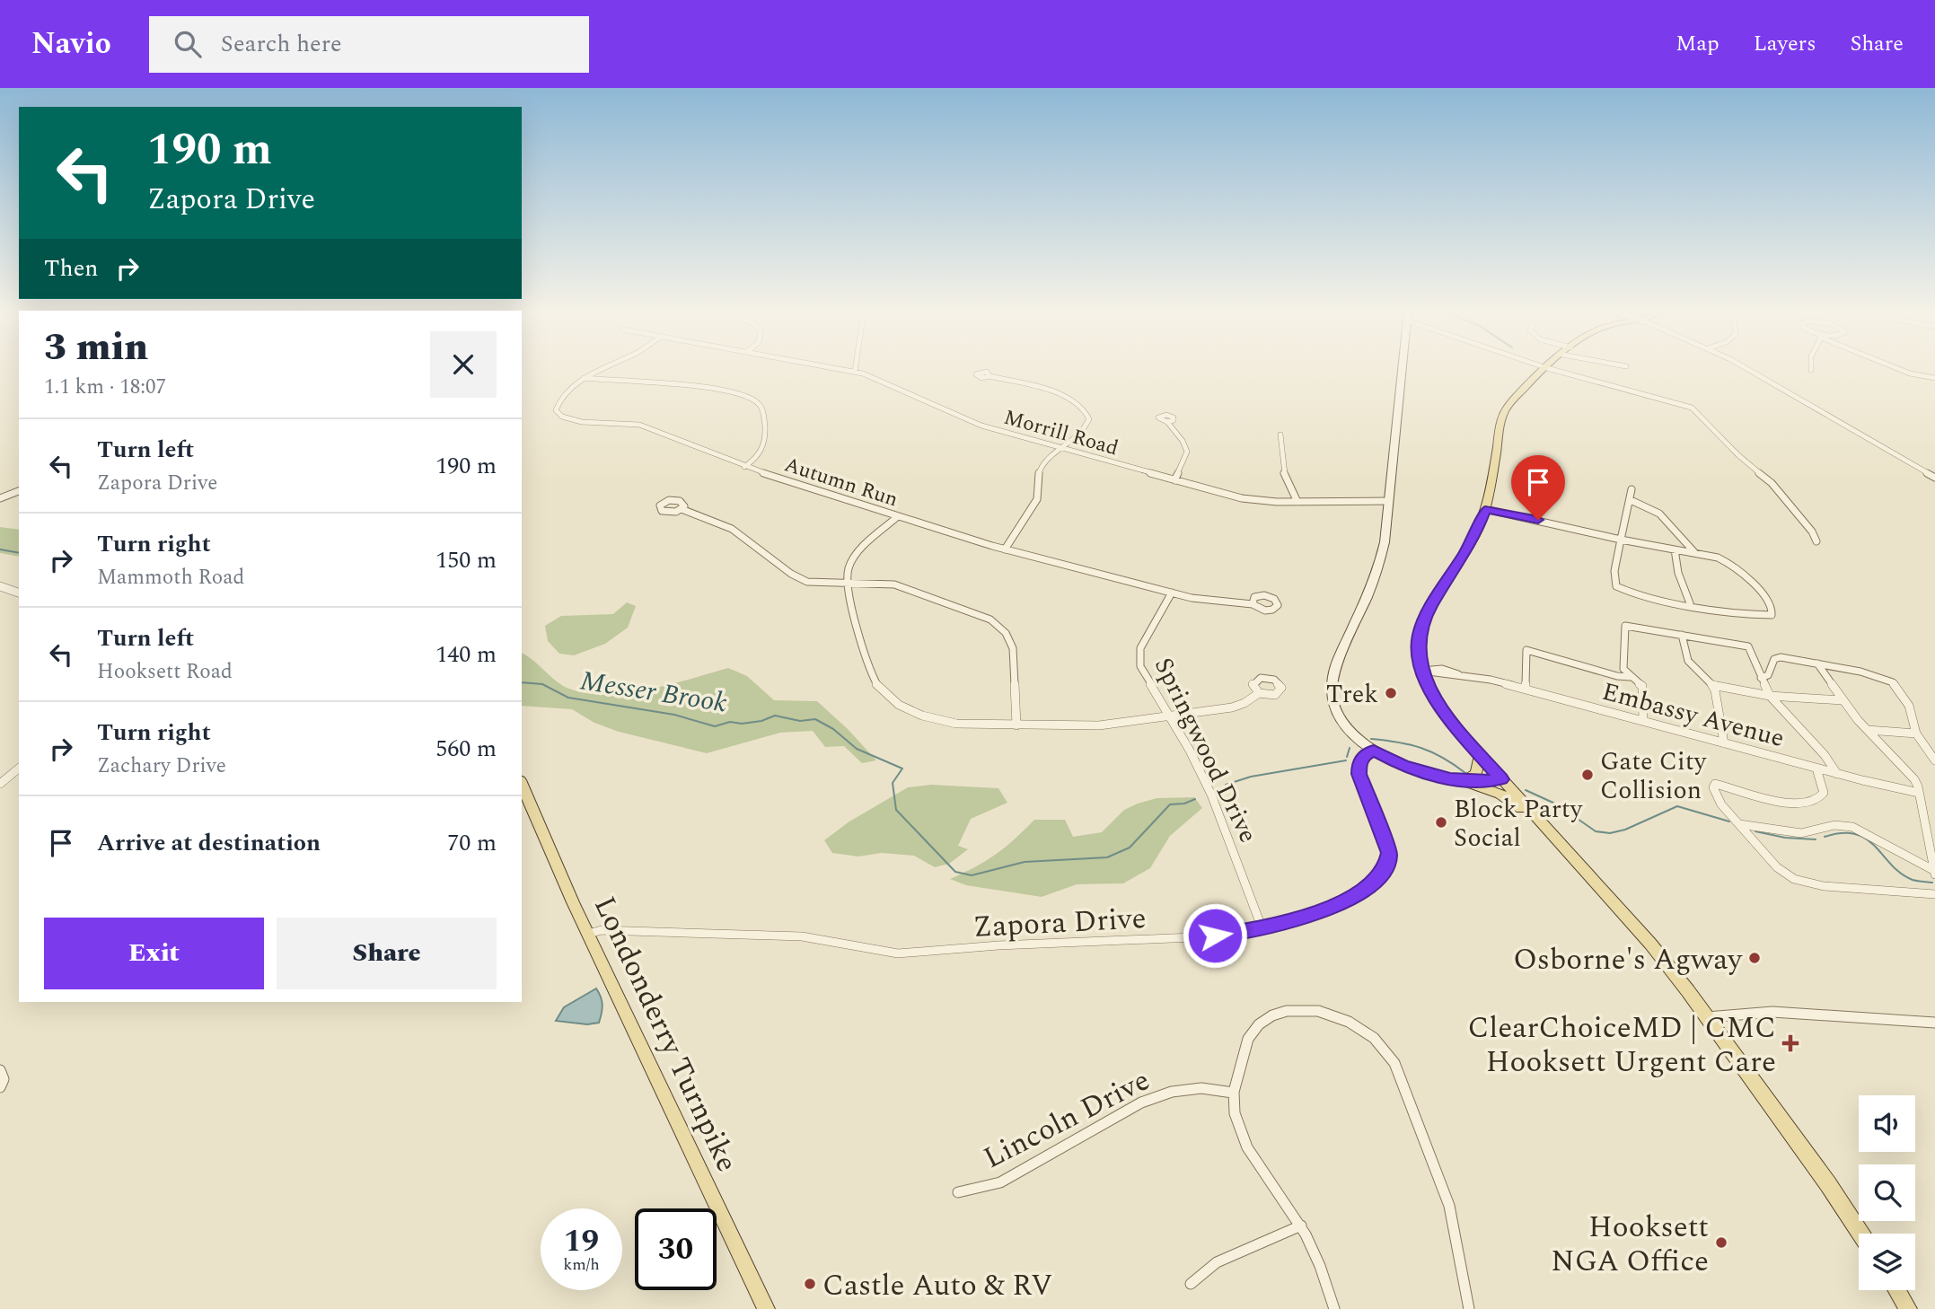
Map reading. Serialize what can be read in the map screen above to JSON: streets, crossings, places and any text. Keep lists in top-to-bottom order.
{
  "streets": {
    "main road": ["Londonderry Turnpike"],
    "street": [
      "Morrill Road",
      "Autumn Run",
      "Embassy Avenue",
      "Springwood Drive",
      "Zapora Drive",
      "Lincoln Drive"
    ]
  },
  "crossings": [
    ["Autumn Run", "Springwood Drive"],
    ["Springwood Drive", "Zapora Drive"],
    ["Zapora Drive", "Londonderry Turnpike"]
  ],
  "water": ["Messer Brook"],
  "places": {
    "other": [
      "Trek",
      "Gate City Collision",
      "Block Party Social",
      "Osborne's Agway",
      "Hooksett NGA Office",
      "Castle Auto & RV"
    ],
    "health": ["ClearChoiceMD | CMC Hooksett Urgent Care"]
  },
  "page": {
    "header": "Navio",
    "search": "Search here",
    "nav": ["Map", "Layers", "Share"],
    "turn": ["190 m", "Zapora Drive"],
    "then": "Then",
    "heading": ["3 min", "1.1 km · 18:07"],
    "list": [
      {
        "name": "Turn left",
        "note": "Zapora Drive",
        "value": "190 m"
      },
      {
        "name": "Turn right",
        "note": "Mammoth Road",
        "value": "150 m"
      },
      {
        "name": "Turn left",
        "note": "Hooksett Road",
        "value": "140 m"
      },
      {
        "name": "Turn right",
        "note": "Zachary Drive",
        "value": "560 m"
      },
      {
        "name": "Arrive at destination",
        "value": "70 m"
      }
    ],
    "buttons": ["Exit", "Share"],
    "speed": "19 km/h",
    "limit": "30"
  }
}
